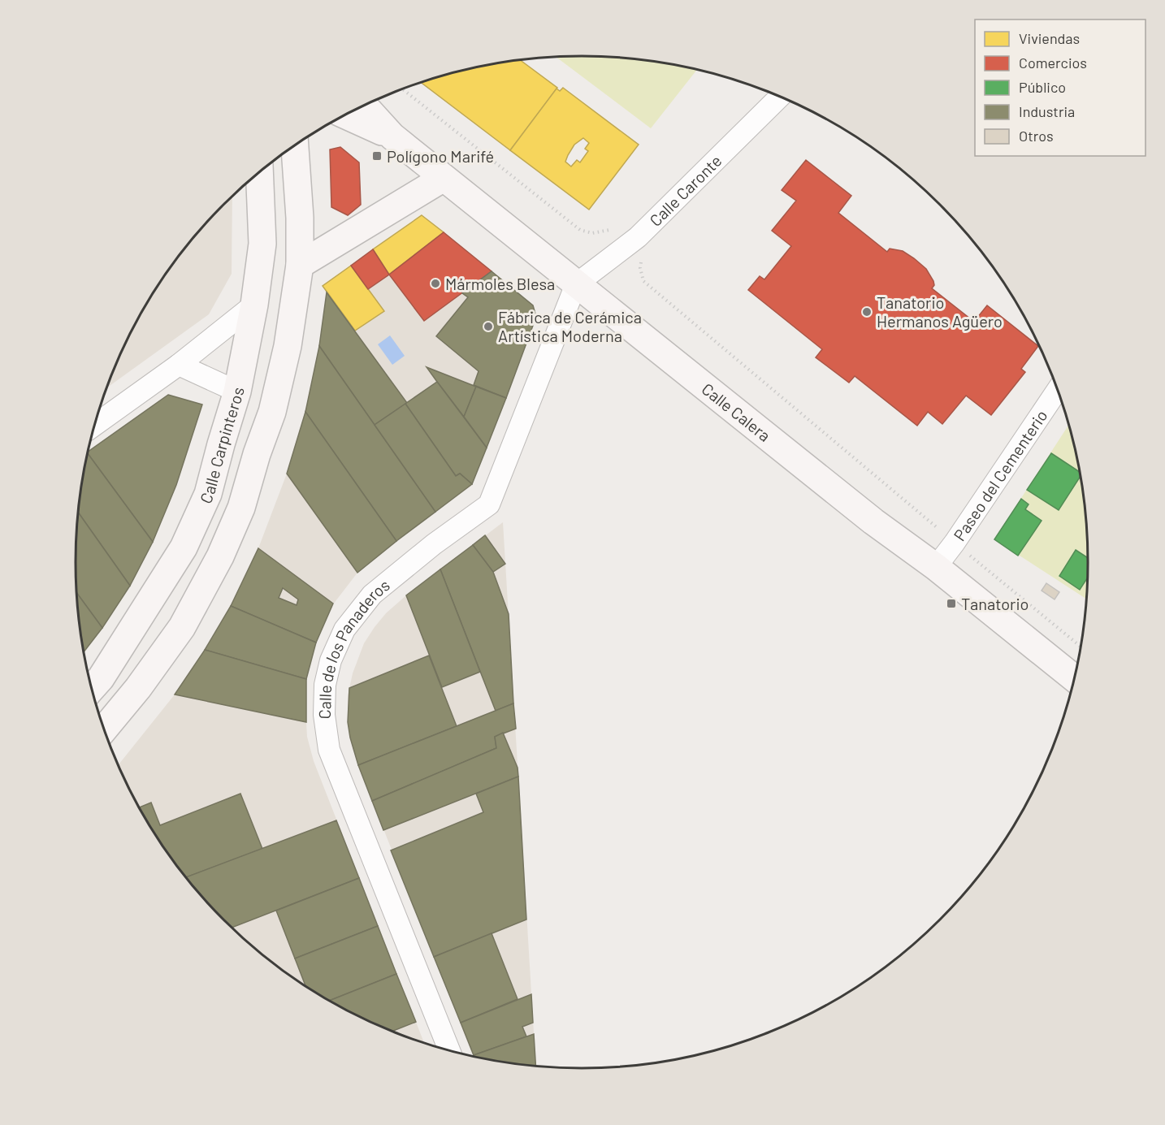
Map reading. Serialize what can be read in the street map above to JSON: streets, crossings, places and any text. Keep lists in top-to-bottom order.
{
  "streets": {
    "street": [
      "Calle Caronte",
      "Calle Calera",
      "Calle Carpinteros",
      "Paseo del Cementerio",
      "Calle de los Panaderos"
    ]
  },
  "crossings": [
    ["Calle Caronte", "Calle Calera"],
    ["Calle Caronte", "Calle de los Panaderos"],
    ["Calle Calera", "Paseo del Cementerio"],
    ["Calle Calera", "Calle de los Panaderos"]
  ],
  "places": {
    "transit": ["Polígono Marifé", "Tanatorio"],
    "other": ["Mármoles Blesa", "Tanatorio Hermanos Agüero", "Fábrica de Cerámica Artística Moderna"]
  },
  "legend": [
    "Viviendas",
    "Comercios",
    "Público",
    "Industria",
    "Otros"
  ]
}
